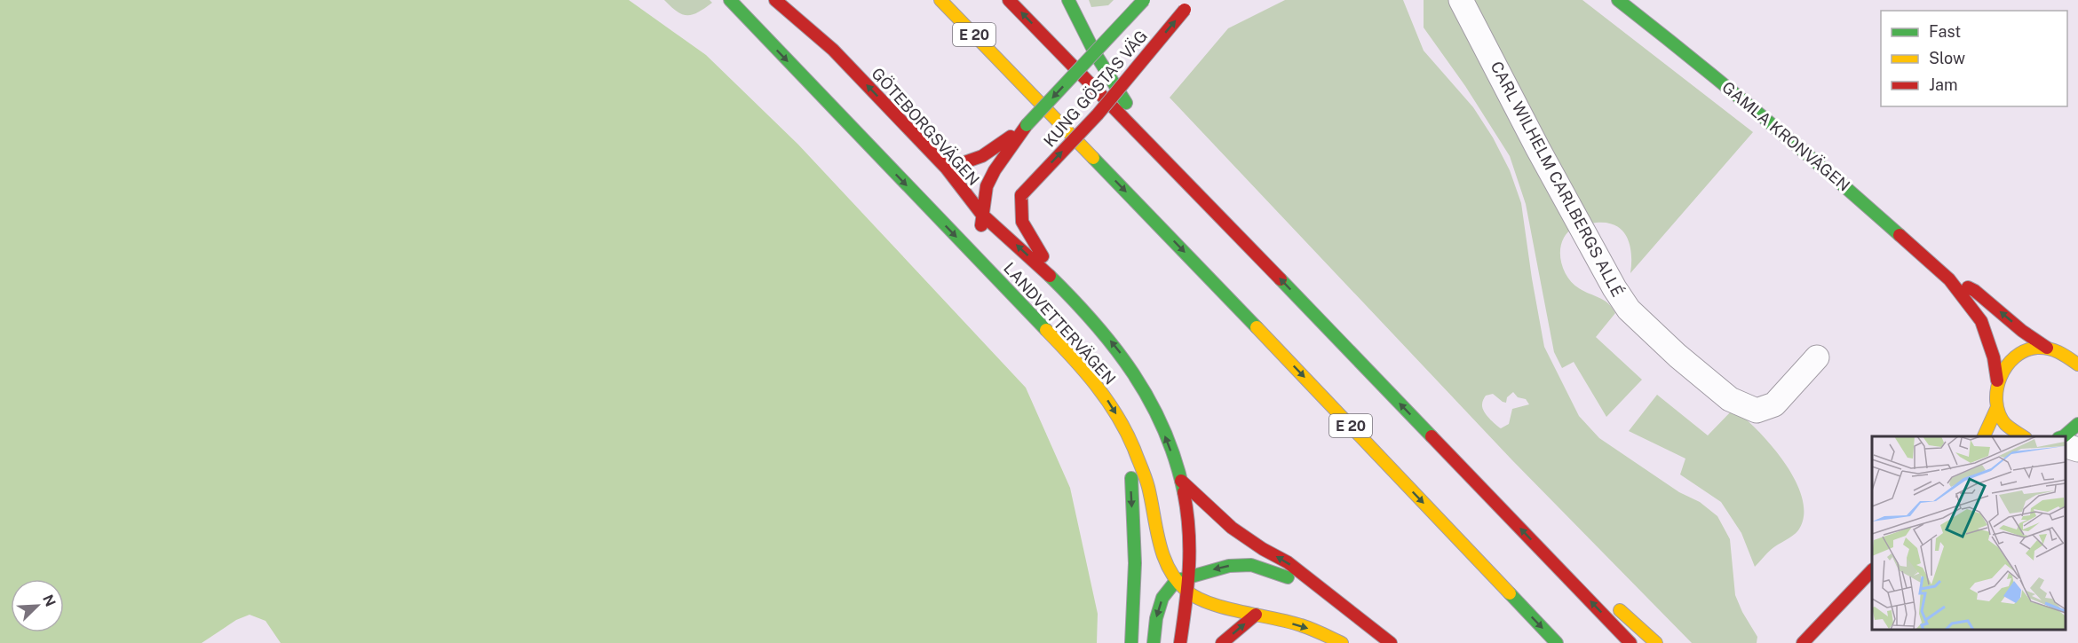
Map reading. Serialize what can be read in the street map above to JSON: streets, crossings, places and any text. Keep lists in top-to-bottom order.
{
  "streets": {
    "main road": [
      "E 20",
      "KUNG GÖSTAS VÄG",
      "GÖTEBORGSVÄGEN",
      "GAMLA KRONVÄGEN",
      "LANDVETTERVÄGEN"
    ],
    "street": ["CARL WILHELM CARLBERGS ALLÉ"]
  },
  "crossings": [
    ["KUNG GÖSTAS VÄG", "GÖTEBORGSVÄGEN"],
    ["KUNG GÖSTAS VÄG", "LANDVETTERVÄGEN"],
    ["GÖTEBORGSVÄGEN", "LANDVETTERVÄGEN"]
  ],
  "legend": ["Fast", "Slow", "Jam"],
  "north": "top right"
}
